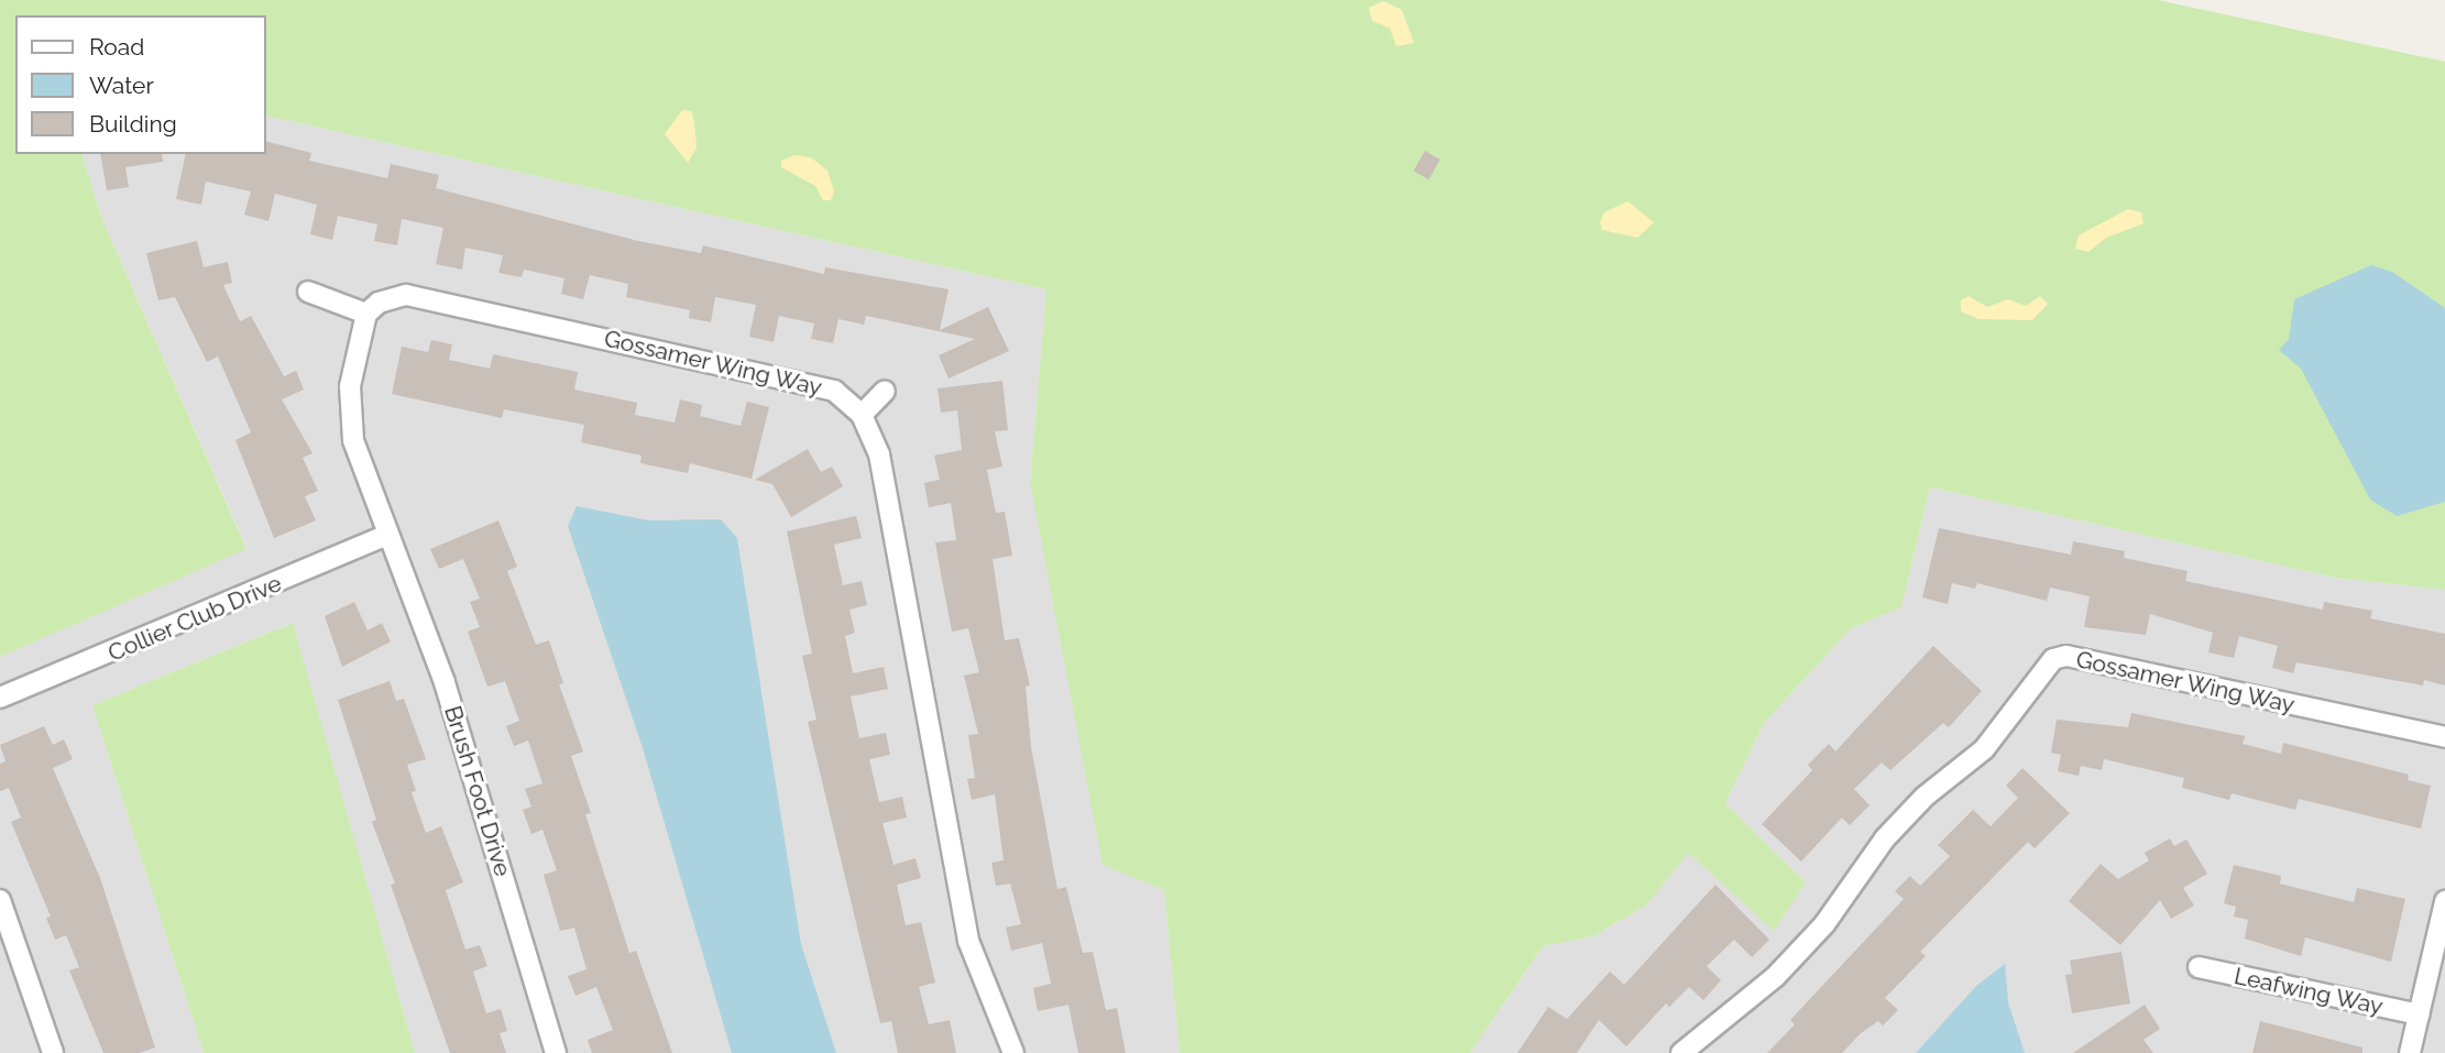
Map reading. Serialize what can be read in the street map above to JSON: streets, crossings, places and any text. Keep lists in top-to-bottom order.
{
  "streets": {
    "street": [
      "Gossamer Wing Way",
      "Collier Club Drive",
      "Brush Foot Drive",
      "Leafwing Way"
    ]
  },
  "crossings": [
    ["Collier Club Drive", "Brush Foot Drive"]
  ],
  "legend": ["Road", "Water", "Building"]
}
